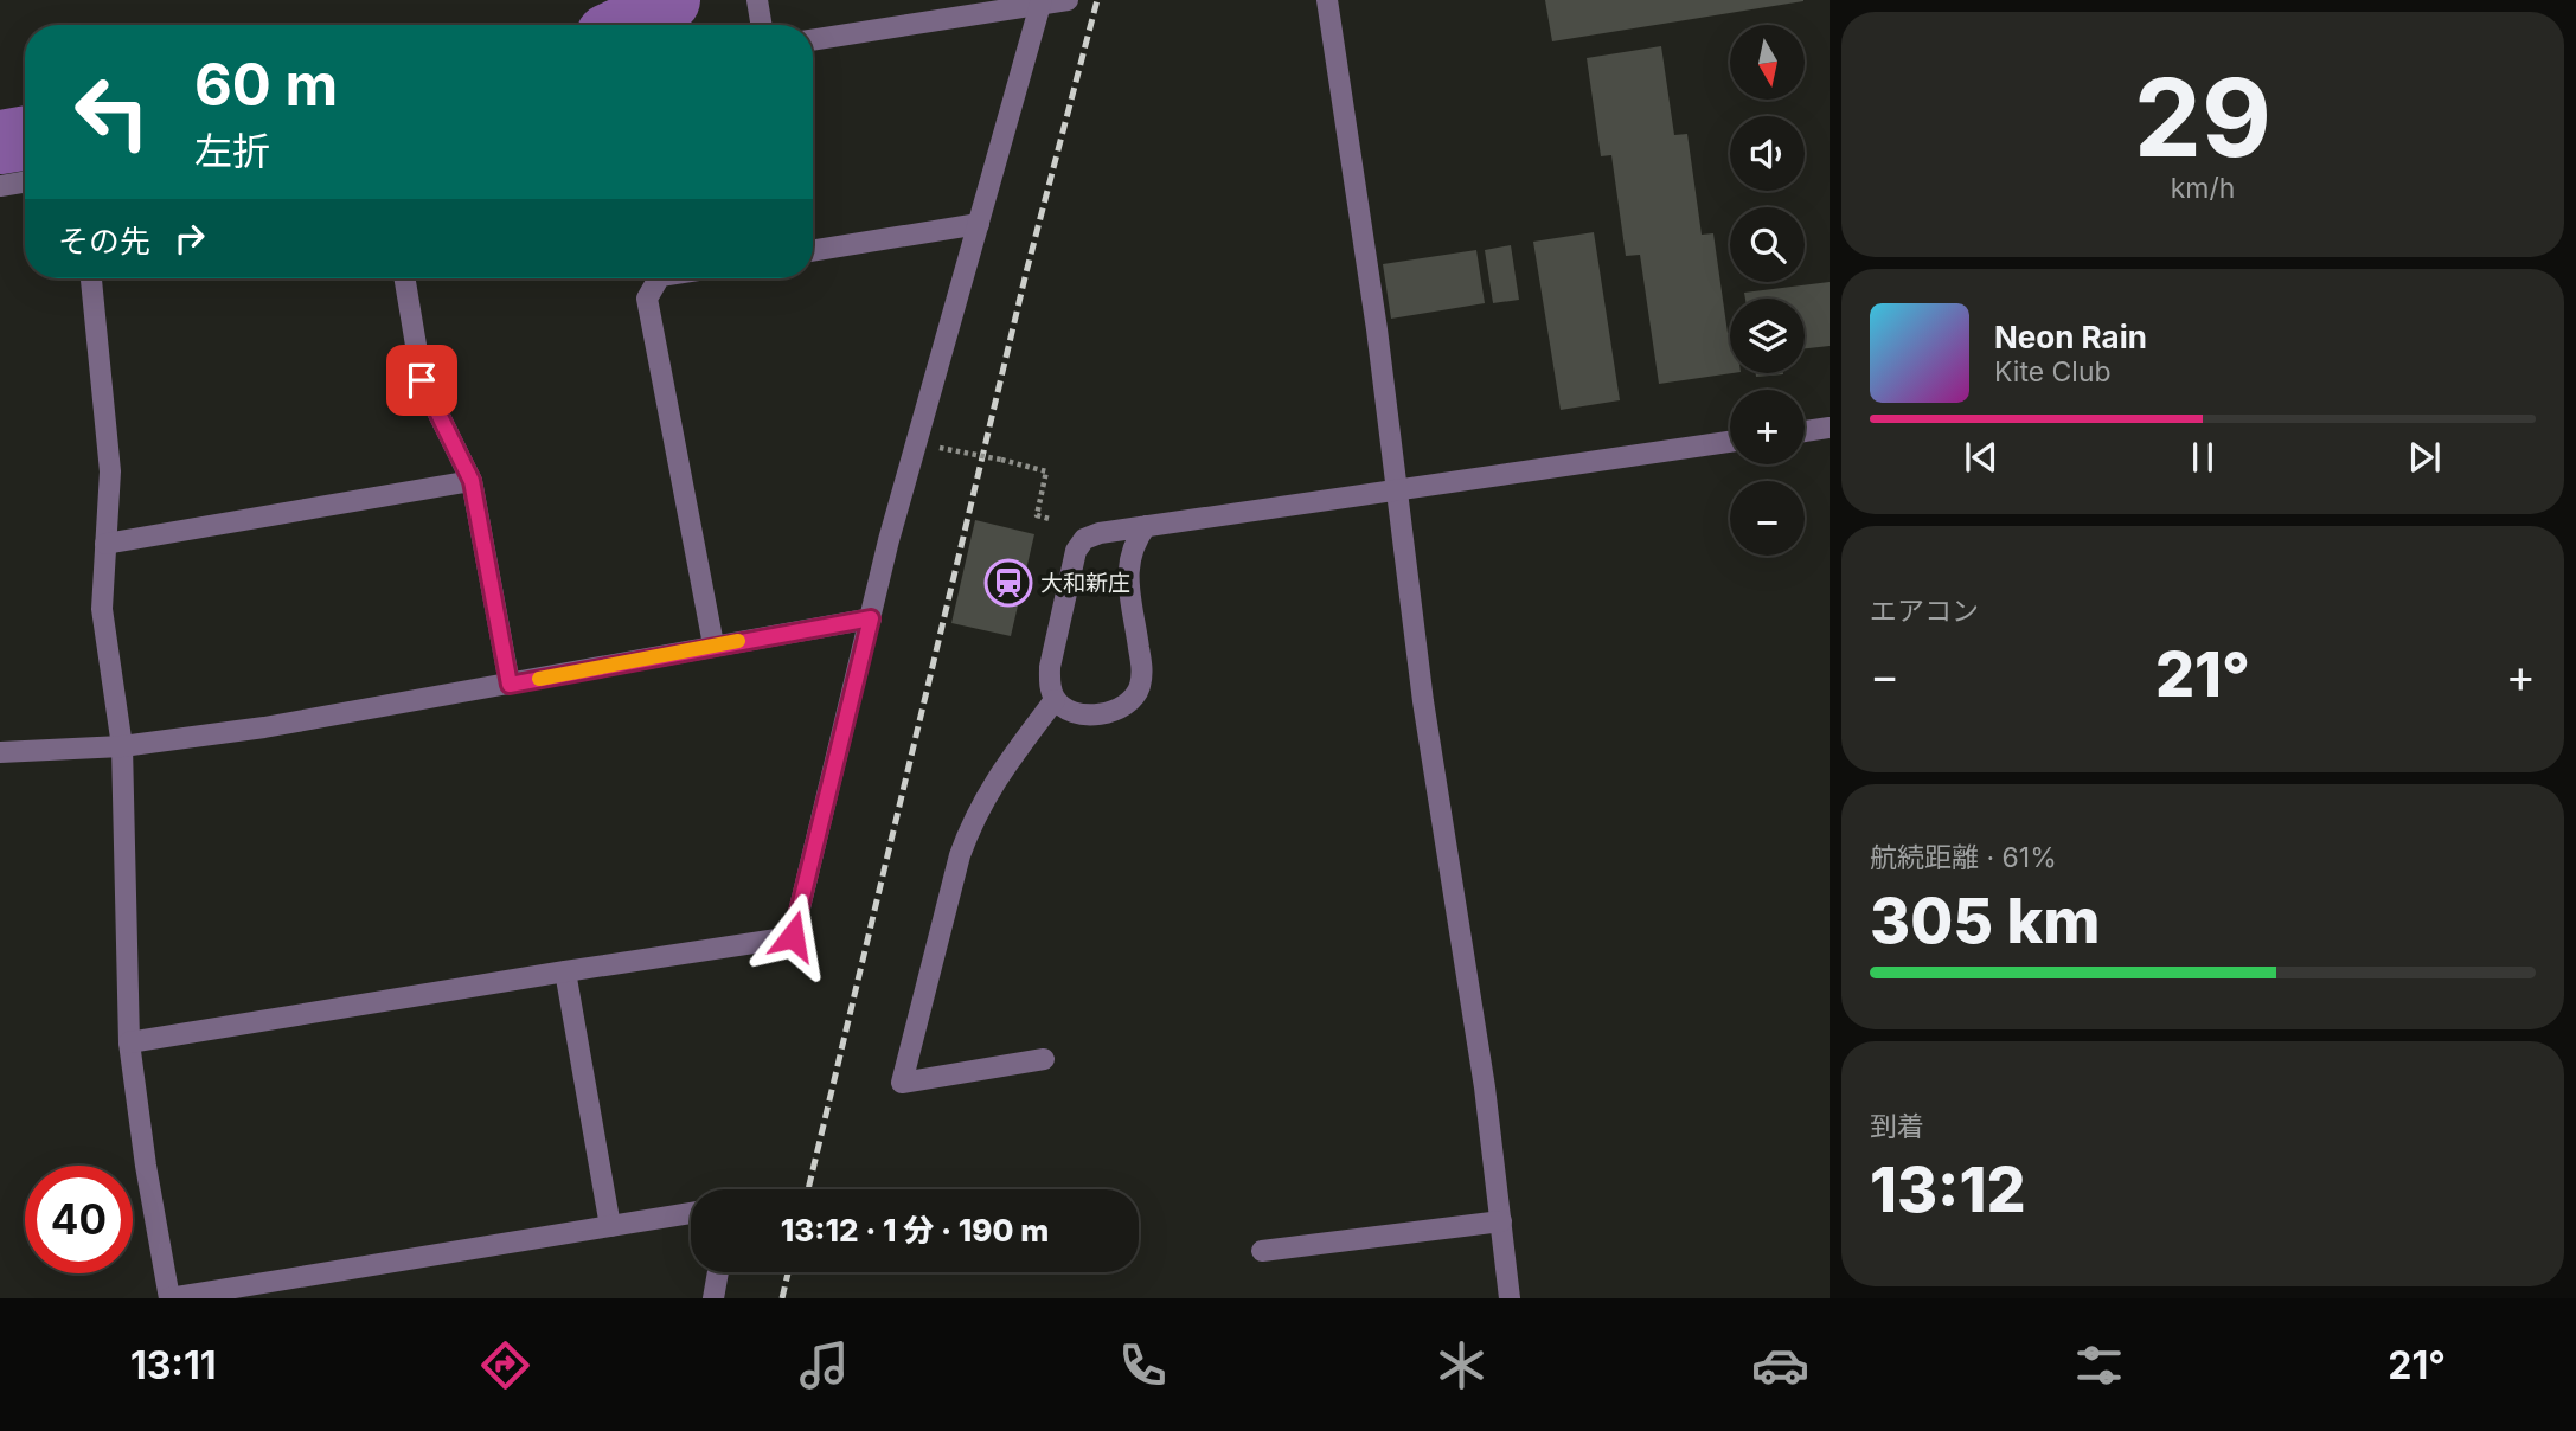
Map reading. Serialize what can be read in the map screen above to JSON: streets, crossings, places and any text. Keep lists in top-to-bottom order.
{
  "places": {
    "station": ["大和新庄"]
  },
  "north": "bottom",
  "page": {
    "tile": [
      ["29", "km/h"],
      "エアコン",
      ["航続距離 · 61%", "305 km"],
      ["到着", "13:12"]
    ],
    "map_buttons": ["+", "−"],
    "turn": ["60 m", "左折"],
    "then": "その先",
    "song": ["Neon Rain", "Kite Club"],
    "heat": ["−", "21°", "+"],
    "limit": "40",
    "trip": "13:12 · 1 分 · 190 m",
    "tabs": ["13:11", "21°"]
  }
}
